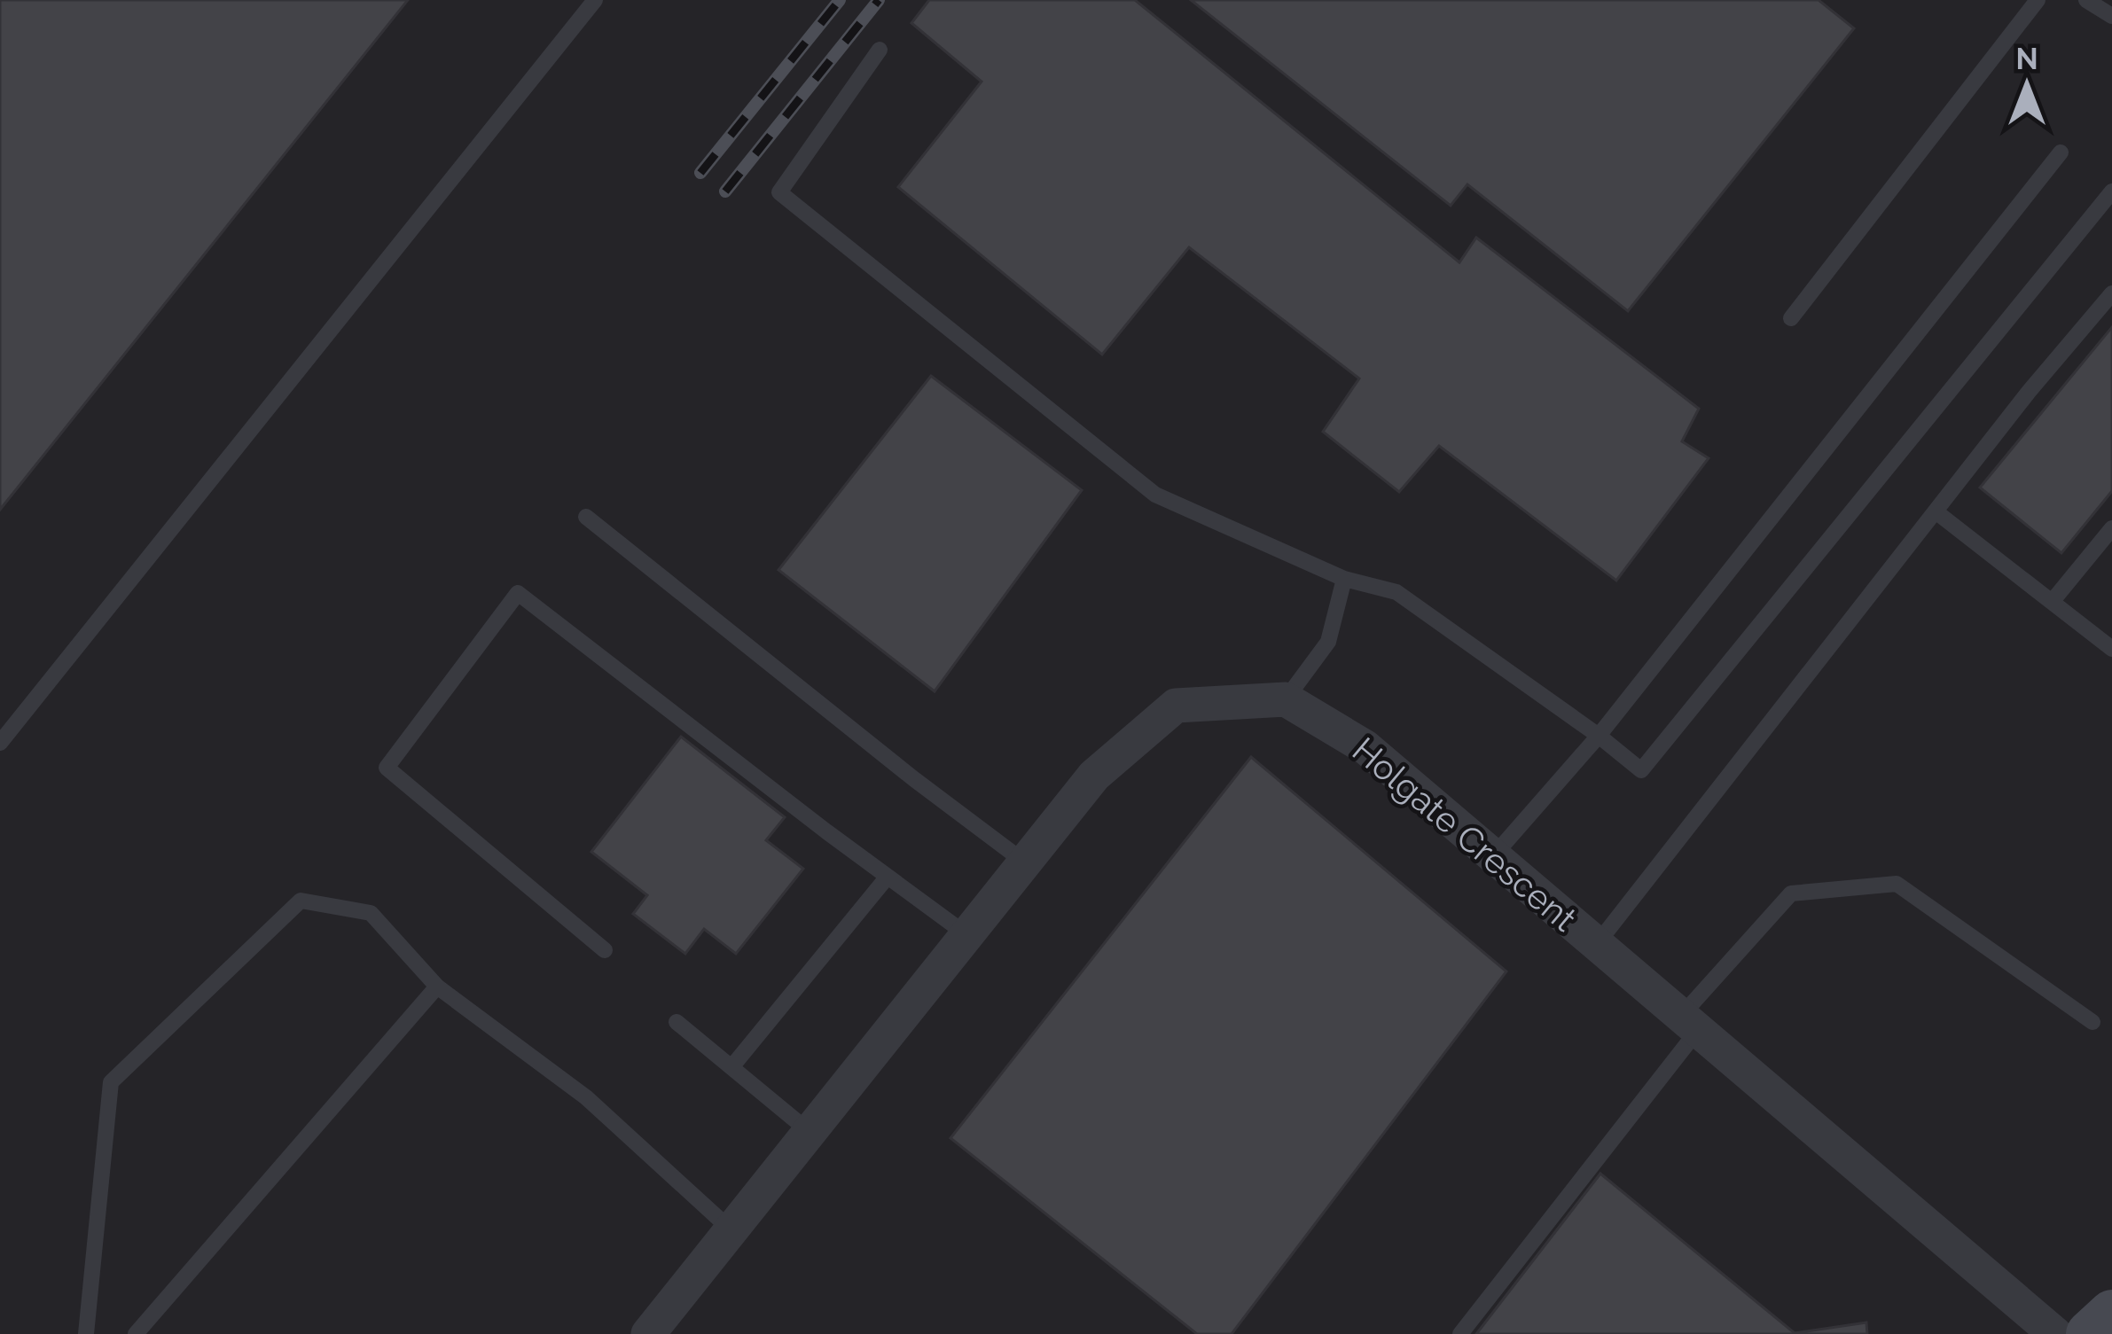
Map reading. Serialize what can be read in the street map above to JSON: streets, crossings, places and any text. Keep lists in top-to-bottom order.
{
  "streets": {
    "street": ["Holgate Crescent"]
  },
  "north": "top"
}
